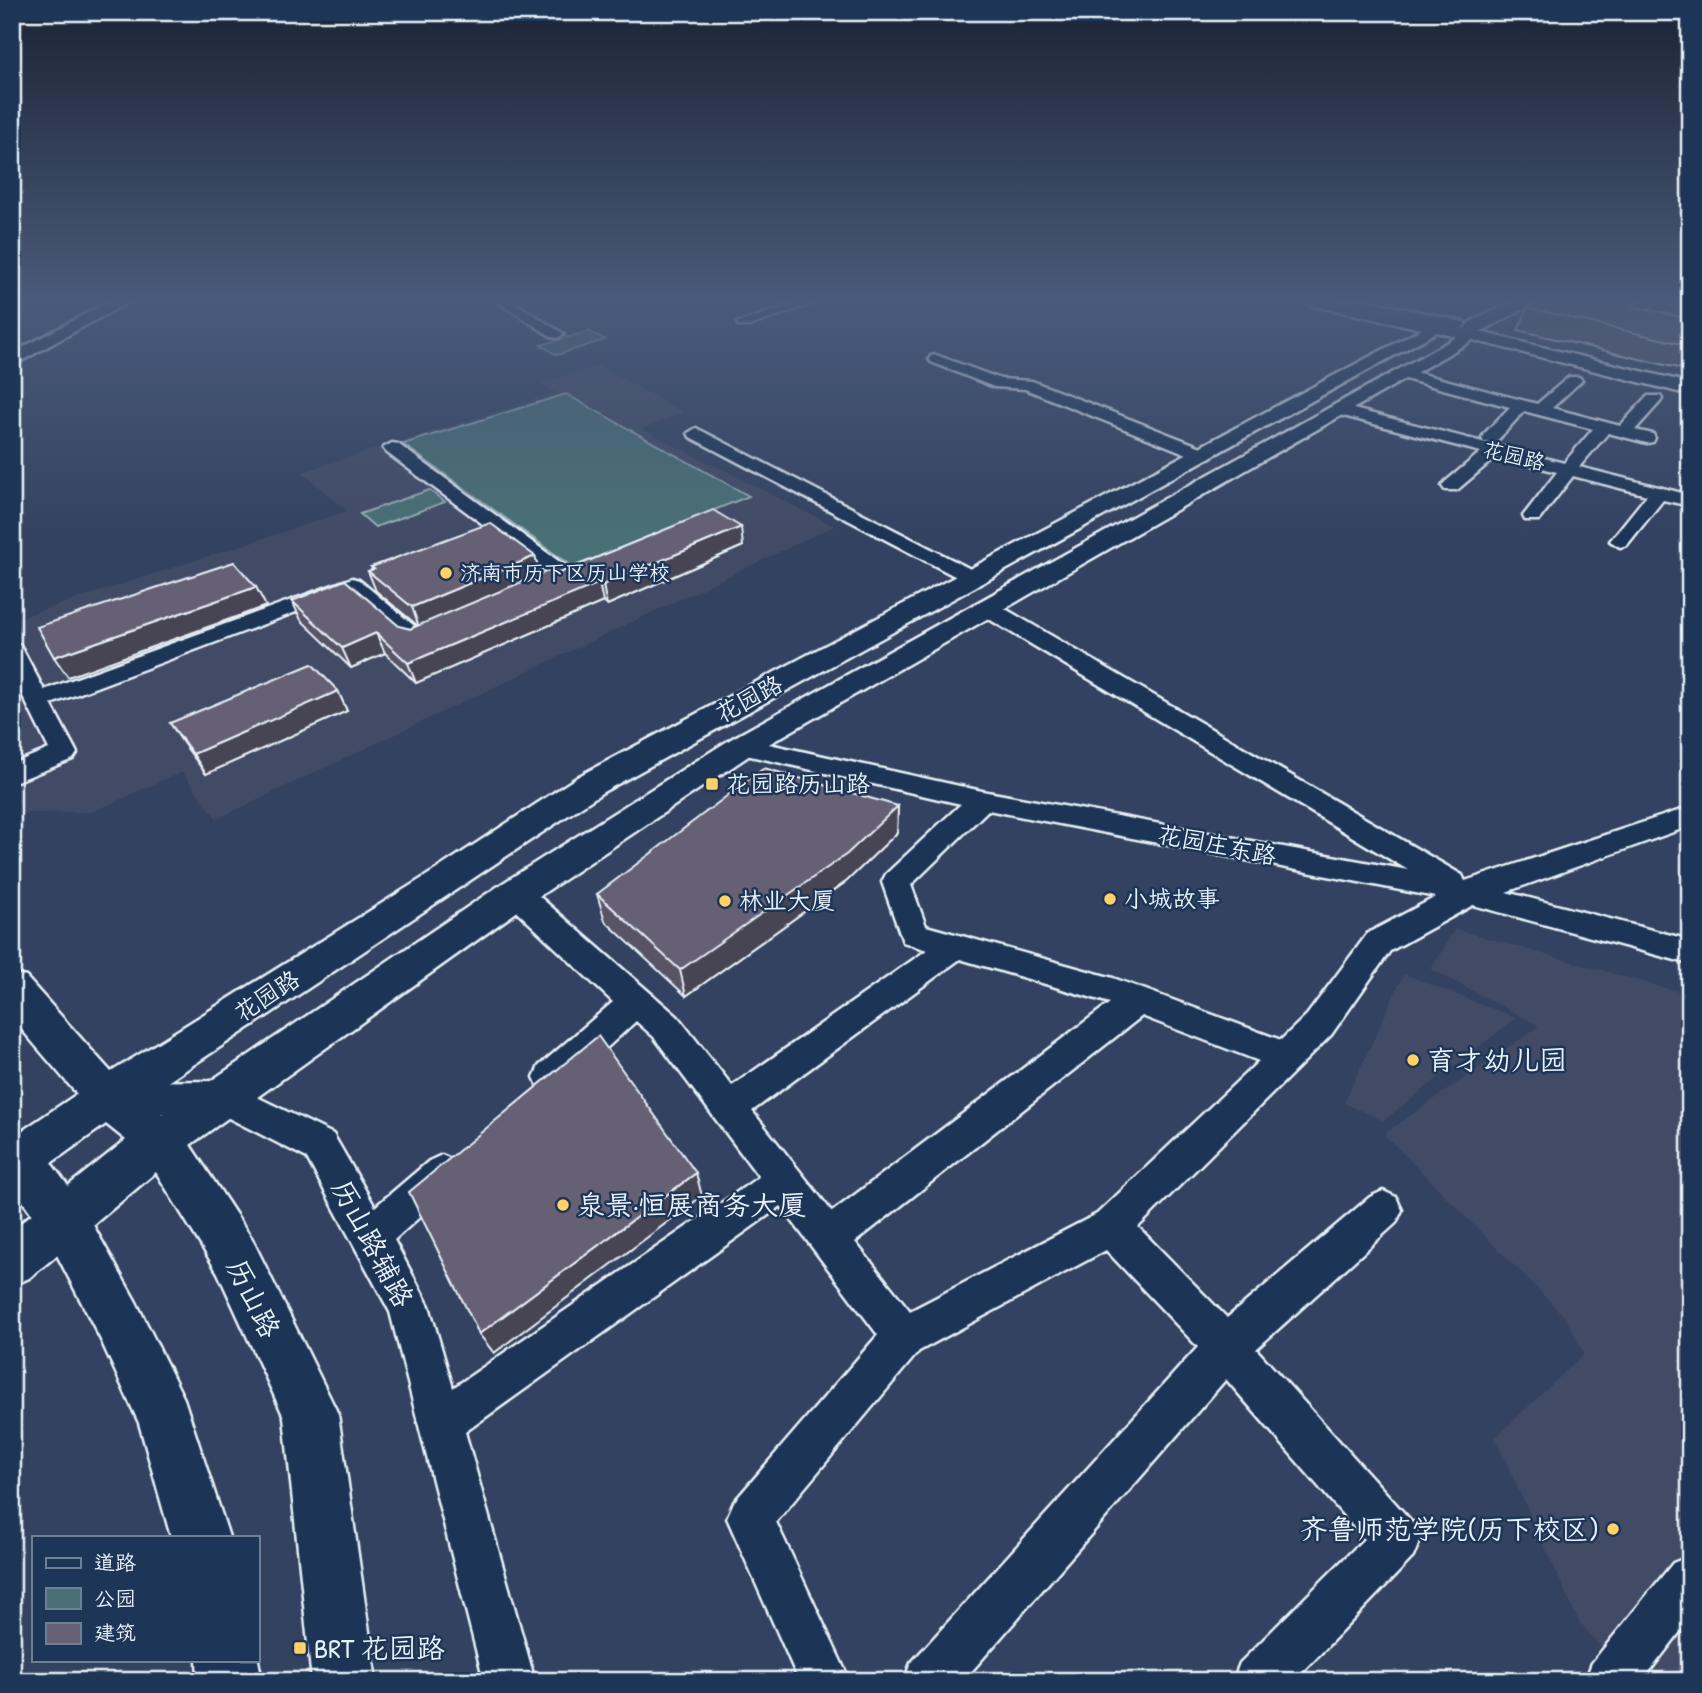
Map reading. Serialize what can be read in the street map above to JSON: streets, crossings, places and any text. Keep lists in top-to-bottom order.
{
  "streets": {
    "main road": ["花园路", "历山路"],
    "street": ["花园庄东路", "历山路辅路"]
  },
  "crossings": [
    ["花园路", "花园庄东路"],
    ["花园路", "历山路辅路"],
    ["花园路", "历山路"],
    ["历山路辅路", "历山路"]
  ],
  "places": {
    "other": [
      "济南市历下区历山学校",
      "小城故事",
      "林业大厦",
      "育才幼儿园",
      "泉景·恒展商务大厦",
      "齐鲁师范学院(历下校区)"
    ],
    "transit": ["花园路历山路", "BRT 花园路"]
  },
  "legend": ["道路", "公园", "建筑"]
}
